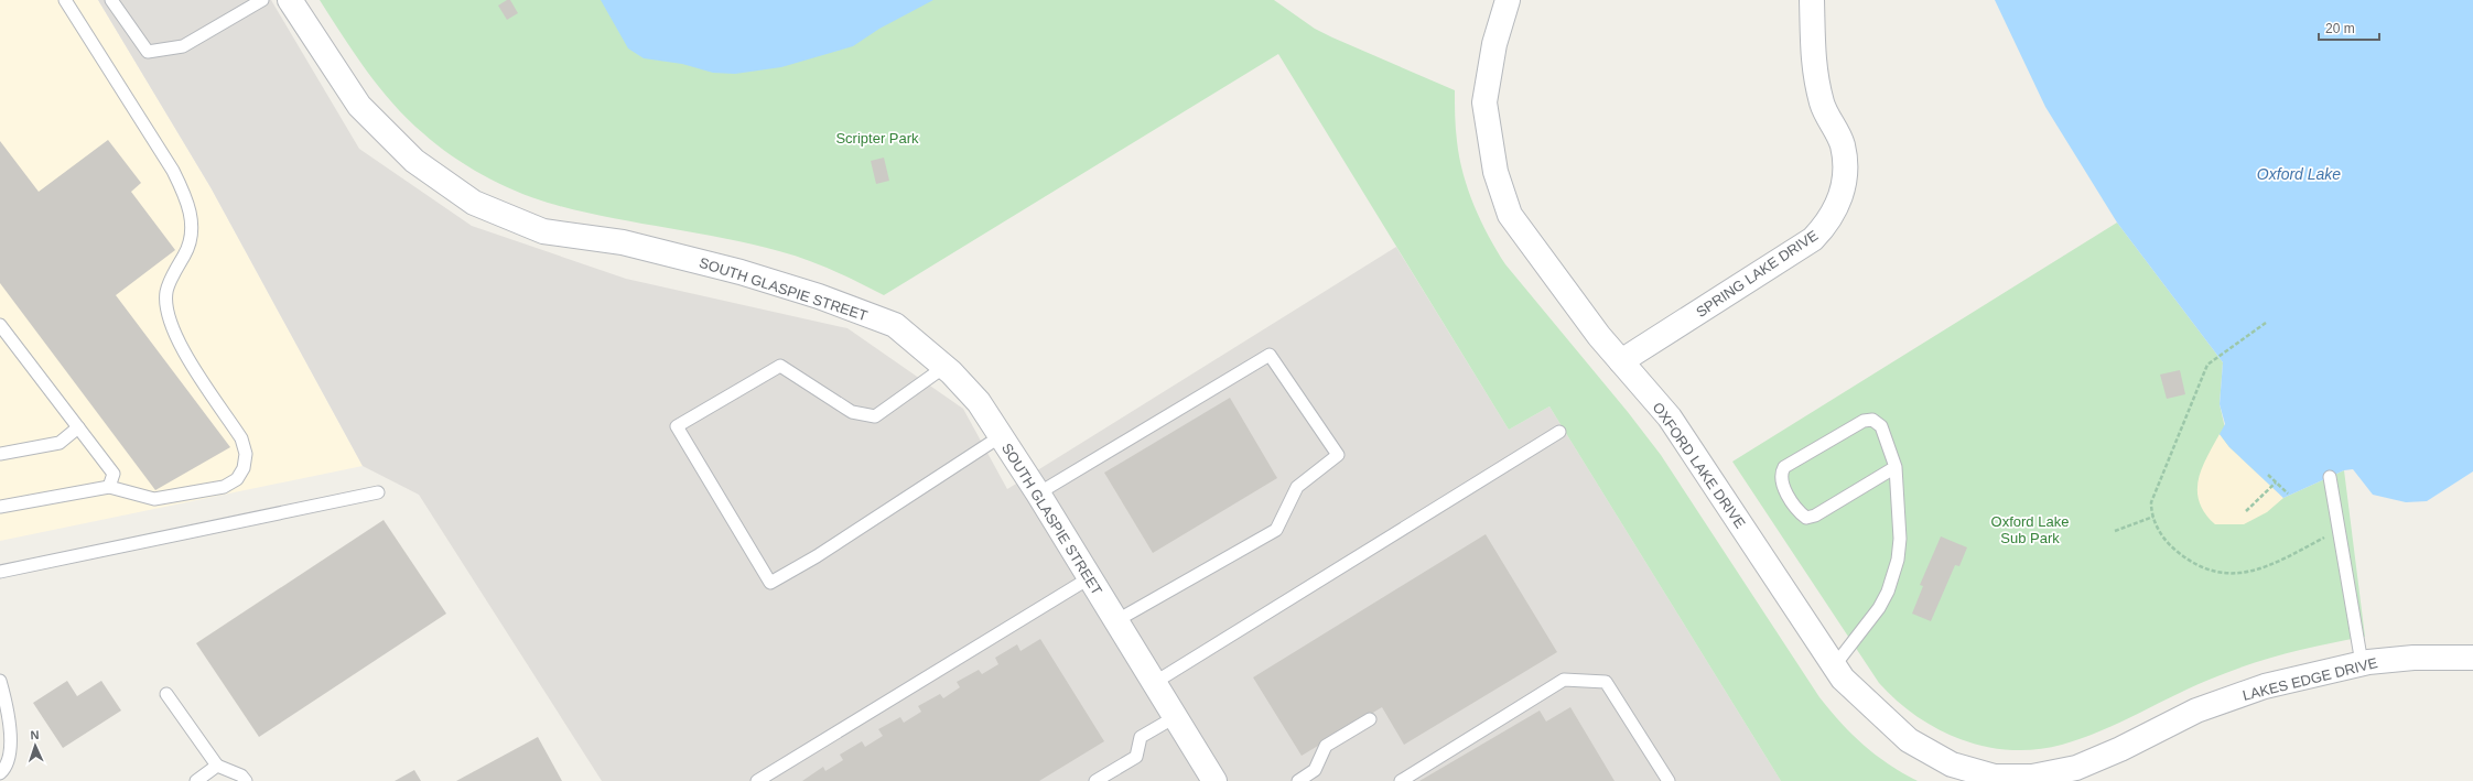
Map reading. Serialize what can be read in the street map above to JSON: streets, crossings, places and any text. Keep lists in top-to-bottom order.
{
  "streets": {
    "street": [
      "SPRING LAKE DRIVE",
      "SOUTH GLASPIE STREET",
      "OXFORD LAKE DRIVE",
      "LAKES EDGE DRIVE"
    ]
  },
  "crossings": [
    ["SPRING LAKE DRIVE", "OXFORD LAKE DRIVE"],
    ["OXFORD LAKE DRIVE", "LAKES EDGE DRIVE"]
  ],
  "water": ["Oxford Lake"],
  "parks": ["Scripter Park", "Oxford Lake Sub Park"],
  "scale_bar": "20 m",
  "north": "top"
}
